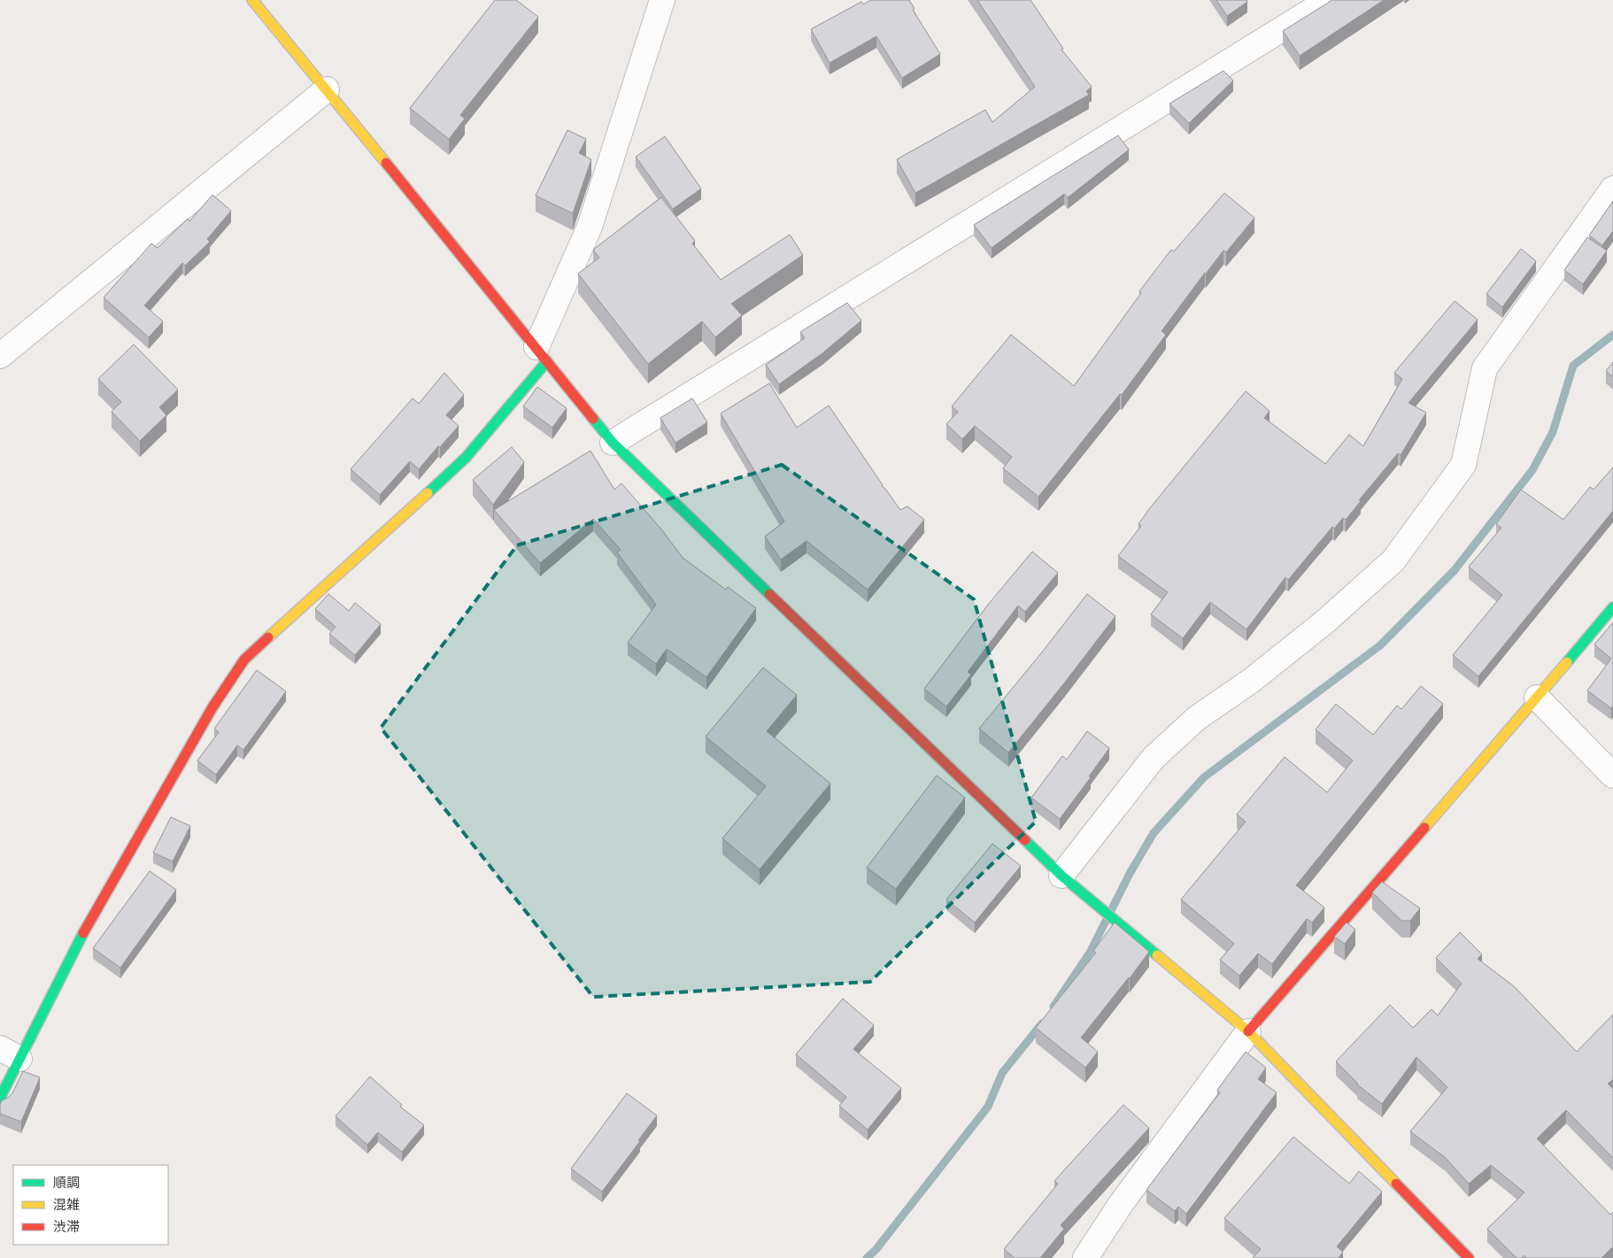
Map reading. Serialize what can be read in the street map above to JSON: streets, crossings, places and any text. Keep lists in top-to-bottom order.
{
  "legend": ["順調", "混雑", "渋滞"]
}
